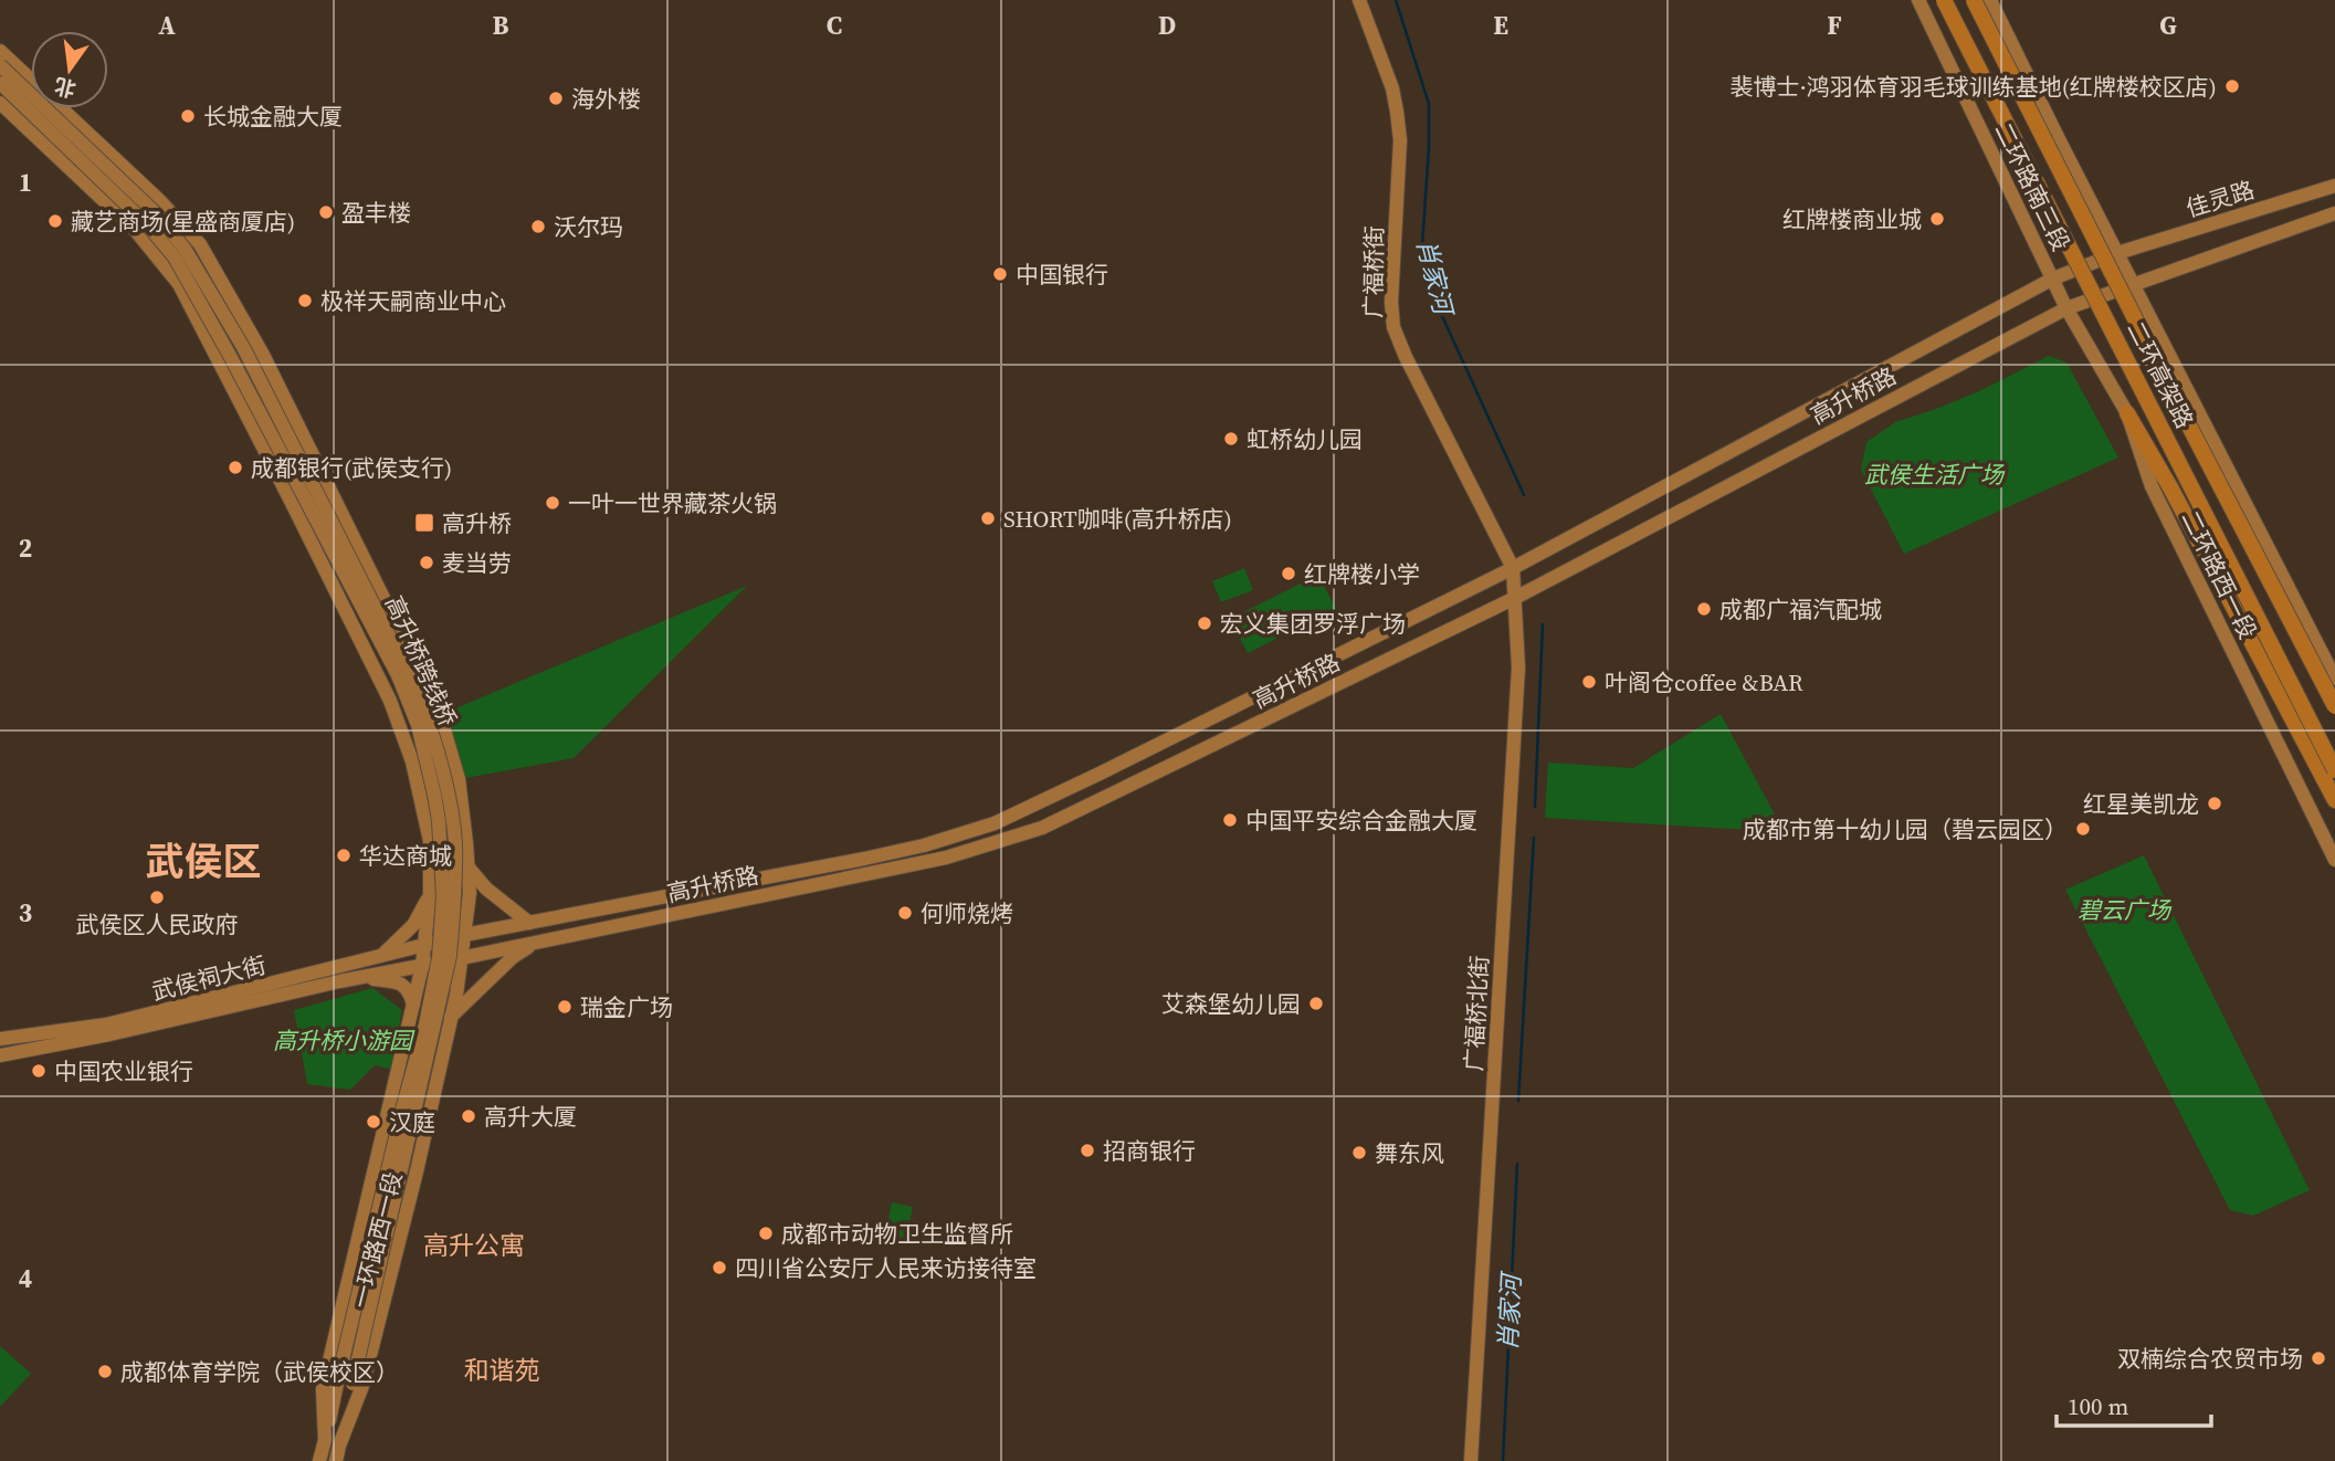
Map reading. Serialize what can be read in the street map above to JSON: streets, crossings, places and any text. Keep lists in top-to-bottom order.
{
  "streets": {
    "highway": ["二环高架路"],
    "main road": [
      "二环路南三段",
      "佳灵路",
      "广福桥街",
      "高升桥路",
      "二环路西一段",
      "高升桥跨线桥",
      "武侯祠大街",
      "广福桥北街",
      "一环路西一段"
    ]
  },
  "crossings": [
    ["二环路南三段", "佳灵路"],
    ["二环路南三段", "高升桥路"],
    ["二环路南三段", "二环路西一段"],
    ["佳灵路", "高升桥路"],
    ["广福桥街", "高升桥路"],
    ["广福桥街", "广福桥北街"],
    ["高升桥路", "二环路西一段"],
    ["高升桥路", "武侯祠大街"],
    ["高升桥路", "广福桥北街"],
    ["高升桥路", "一环路西一段"],
    ["武侯祠大街", "一环路西一段"]
  ],
  "districts": ["武侯区", "高升公寓", "和谐苑"],
  "water": ["肖家河"],
  "parks": ["武侯生活广场", "碧云广场", "高升桥小游园"],
  "places": {
    "other": [
      "裴博士·鸿羽体育羽毛球训练基地(红牌楼校区店)",
      "海外楼",
      "长城金融大厦",
      "盈丰楼",
      "红牌楼商业城",
      "藏艺商场(星盛商厦店)",
      "沃尔玛",
      "中国银行",
      "极祥天嗣商业中心",
      "虹桥幼儿园",
      "成都银行(武侯支行)",
      "一叶一世界藏茶火锅",
      "SHORT咖啡(高升桥店)",
      "麦当劳",
      "红牌楼小学",
      "成都广福汽配城",
      "宏义集团罗浮广场",
      "叶阁仓coffee &BAR",
      "红星美凯龙",
      "中国平安综合金融大厦",
      "成都市第十幼儿园（碧云园区）",
      "华达商城",
      "武侯区人民政府",
      "何师烧烤",
      "艾森堡幼儿园",
      "瑞金广场",
      "中国农业银行",
      "高升大厦",
      "汉庭",
      "招商银行",
      "舞东风",
      "成都市动物卫生监督所",
      "四川省公安厅人民来访接待室",
      "双楠综合农贸市场",
      "成都体育学院（武侯校区）"
    ],
    "transit": ["高升桥"]
  },
  "scale_bar": "100 m",
  "north": "bottom",
  "grid": {
    "columns": [
      "A",
      "B",
      "C",
      "D",
      "E",
      "F",
      "G"
    ],
    "rows": [
      "1",
      "2",
      "3",
      "4"
    ]
  }
}
